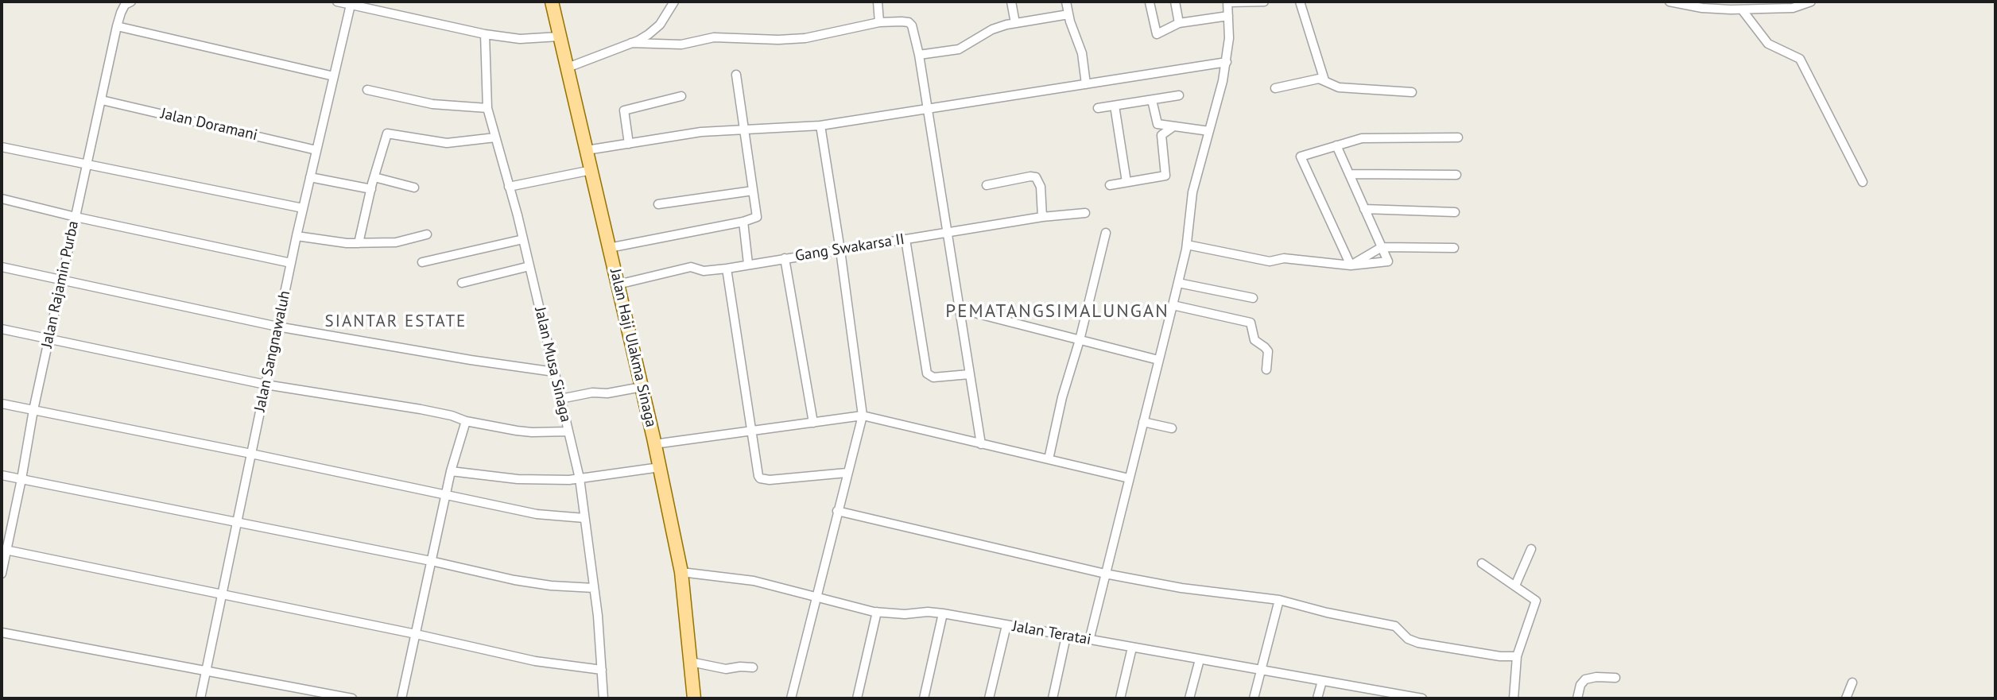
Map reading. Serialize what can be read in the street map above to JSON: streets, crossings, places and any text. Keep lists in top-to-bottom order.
{
  "streets": {
    "main road": ["Jalan Haji Ulakma Sinaga"],
    "street": [
      "Jalan Doramani",
      "Gang Swakarsa II",
      "Jalan Rajamin Purba",
      "Jalan Sangnawaluh",
      "Jalan Musa Sinaga",
      "Jalan Teratai"
    ]
  },
  "crossings": [
    ["Jalan Doramani", "Jalan Rajamin Purba"],
    ["Jalan Doramani", "Jalan Sangnawaluh"],
    ["Gang Swakarsa II", "Jalan Haji Ulakma Sinaga"],
    ["Jalan Haji Ulakma Sinaga", "Jalan Teratai"]
  ],
  "districts": ["PEMATANGSIMALUNGAN", "SIANTAR ESTATE"]
}
